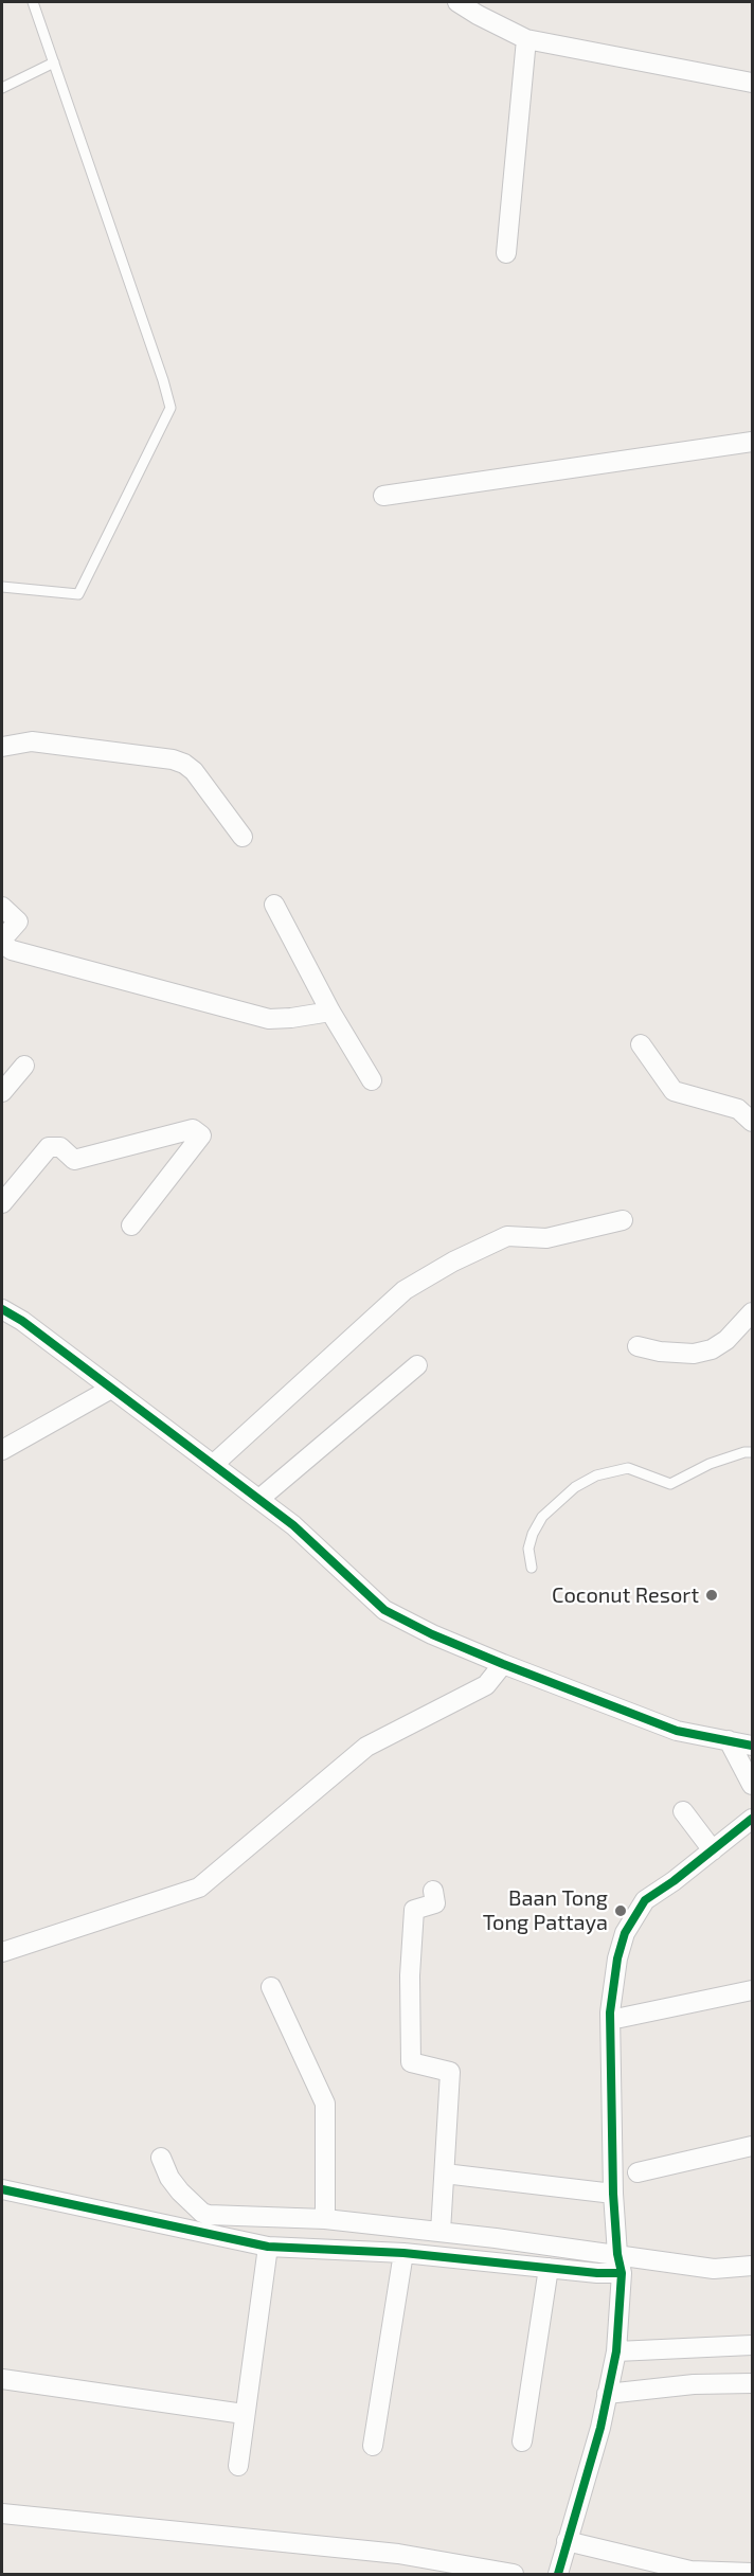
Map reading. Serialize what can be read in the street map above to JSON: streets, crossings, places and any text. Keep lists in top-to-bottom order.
{
  "places": ["Coconut Resort", "Baan Tong Tong Pattaya"]
}
